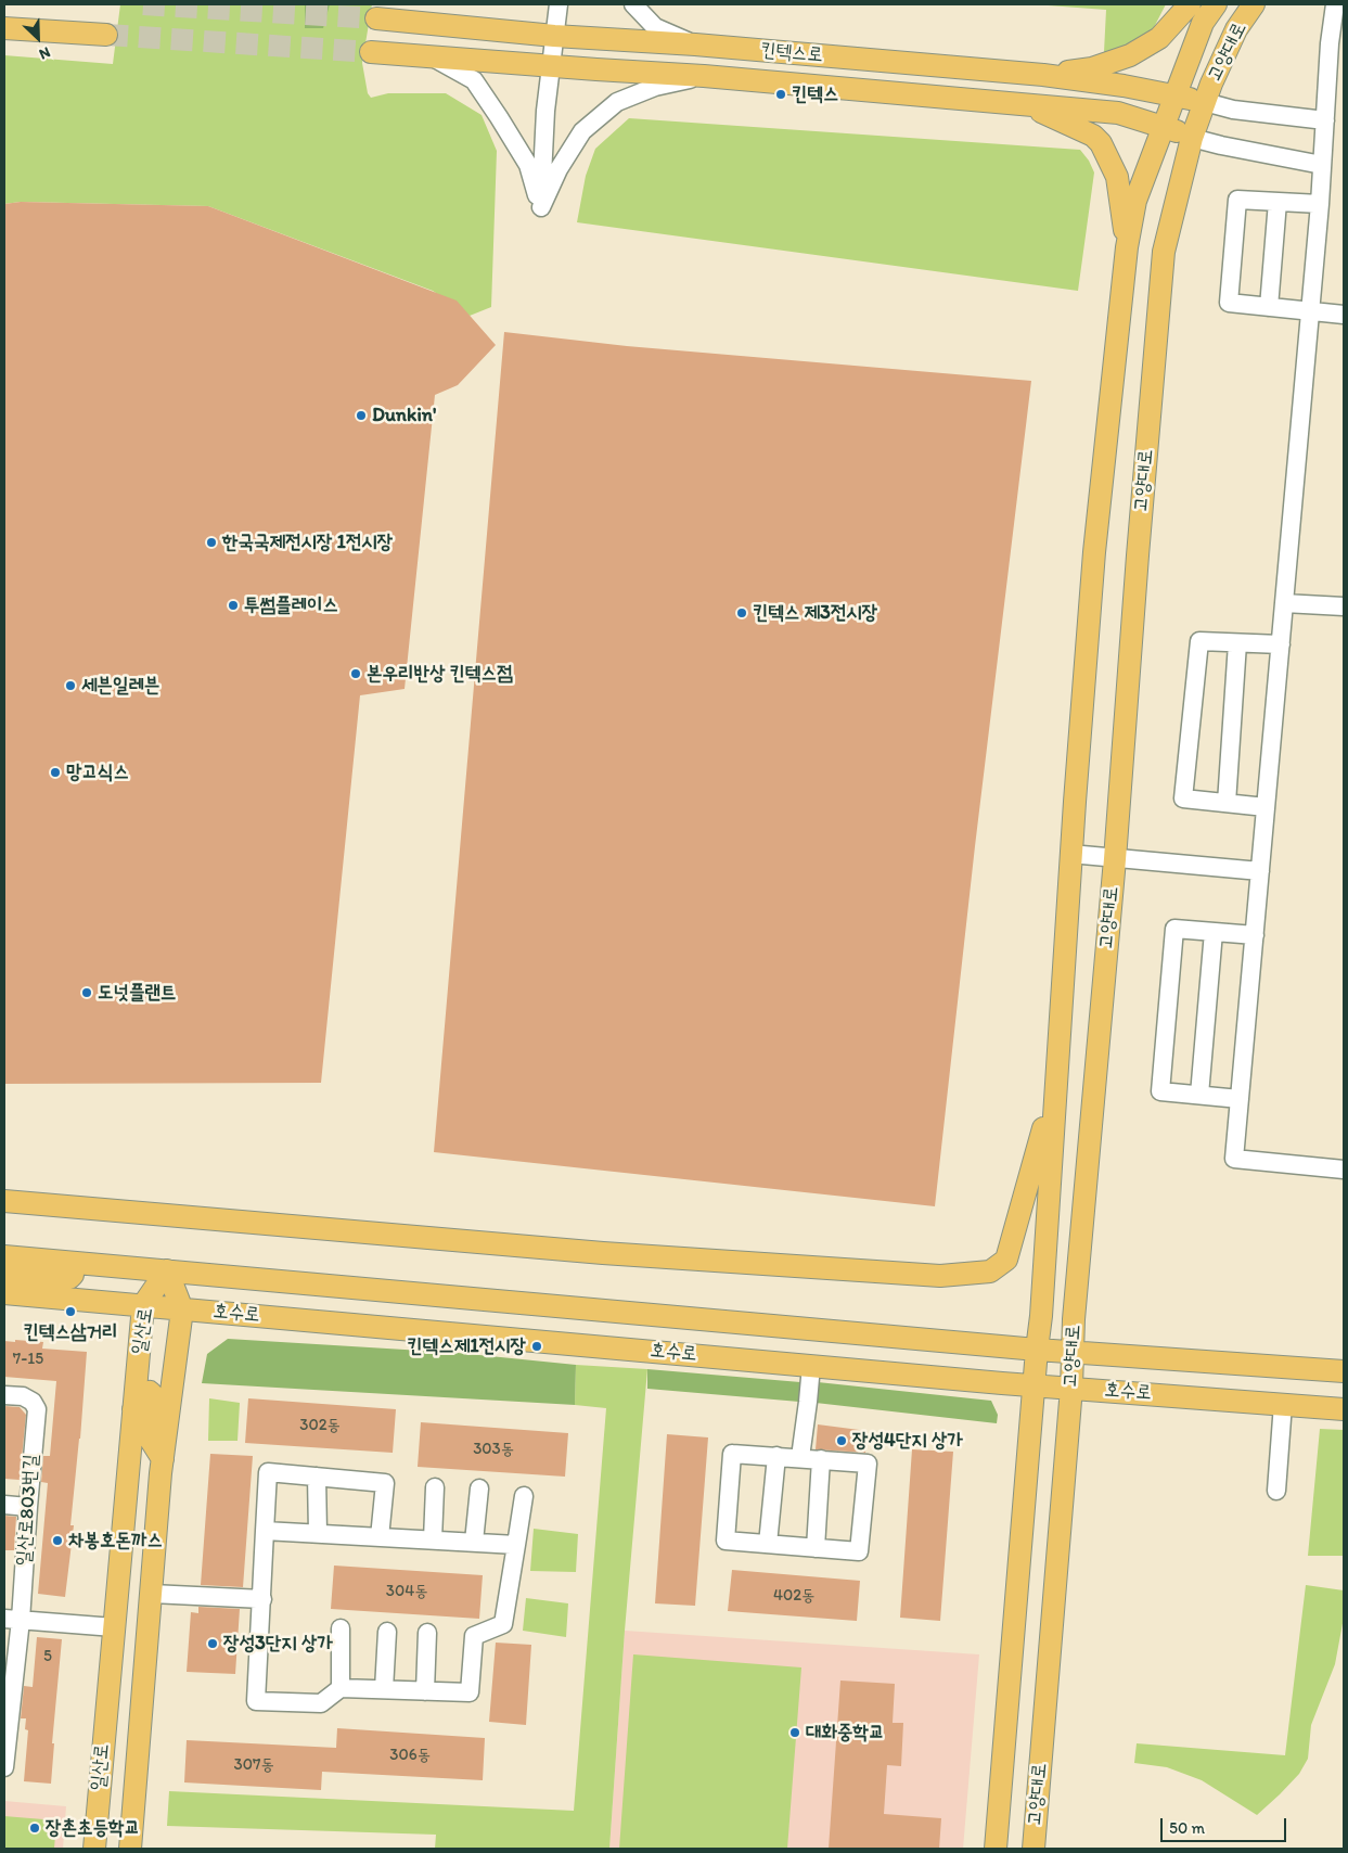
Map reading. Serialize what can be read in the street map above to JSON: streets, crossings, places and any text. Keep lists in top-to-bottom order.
{
  "streets": {
    "main road": [
      "고양대로",
      "킨텍스로",
      "호수로",
      "일산로"
    ],
    "street": ["일산로803번길"]
  },
  "crossings": [
    ["고양대로", "킨텍스로"],
    ["고양대로", "호수로"],
    ["호수로", "일산로"]
  ],
  "places": [
    "킨텍스",
    "Dunkin'",
    "한국국제전시장 1전시장",
    "투썸플레이스",
    "킨텍스 제3전시장",
    "본우리반상 킨텍스점",
    "세븐일레븐",
    "망고식스",
    "도넛플랜트",
    "킨텍스삼거리",
    "킨텍스제1전시장",
    "장성4단지 상가",
    "차봉호돈까스",
    "장성3단지 상가",
    "대화중학교",
    "장촌초등학교"
  ],
  "house_numbers": [
    "7-15",
    "302동",
    "303동",
    "304동",
    "402동",
    "5",
    "306동",
    "307동"
  ],
  "scale_bar": "50 m",
  "north": "bottom right"
}
